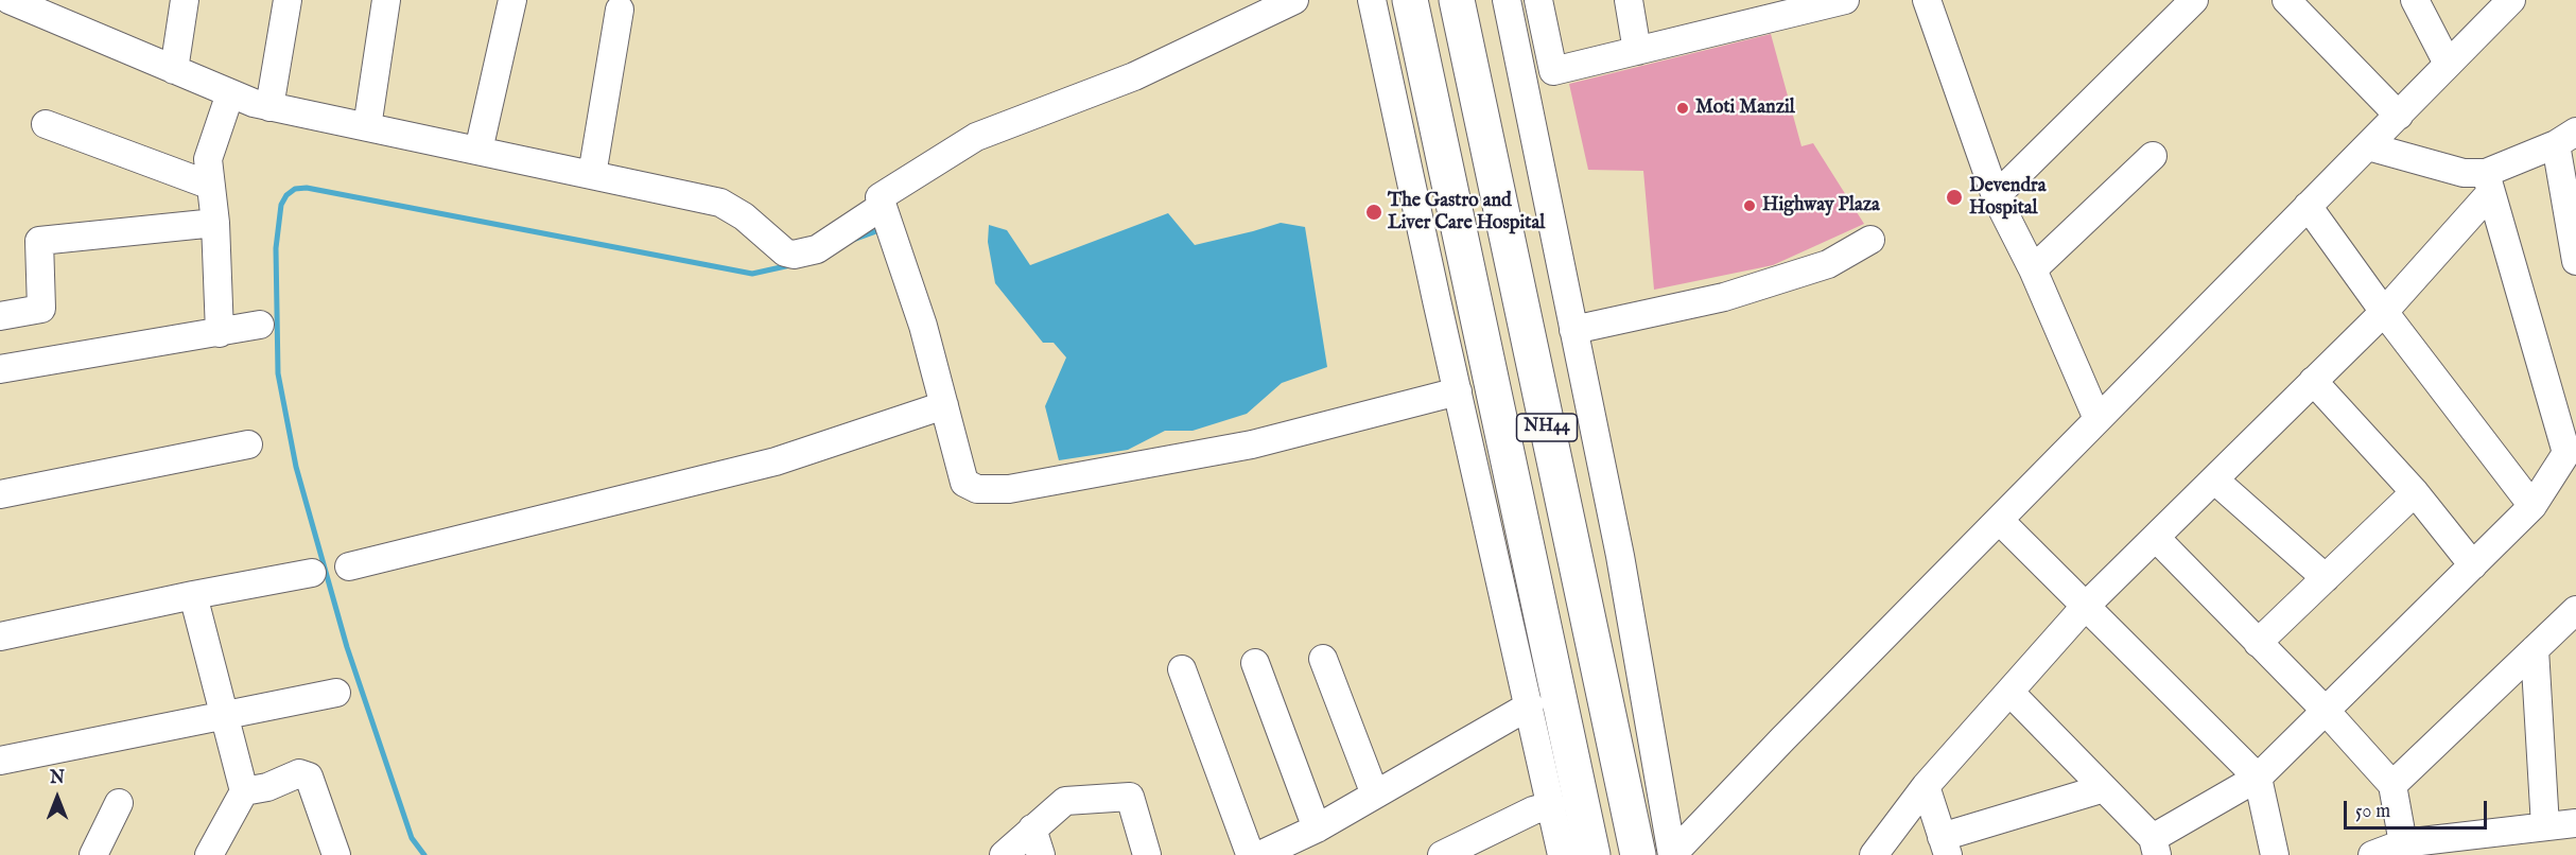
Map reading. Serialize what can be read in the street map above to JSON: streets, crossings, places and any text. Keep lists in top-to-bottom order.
{
  "streets": {
    "highway": ["NH44"]
  },
  "places": [
    "Moti Manzil",
    "Devendra Hospital",
    "Highway Plaza",
    "The Gastro and Liver Care Hospital"
  ],
  "scale_bar": "50 m",
  "north": "top"
}
